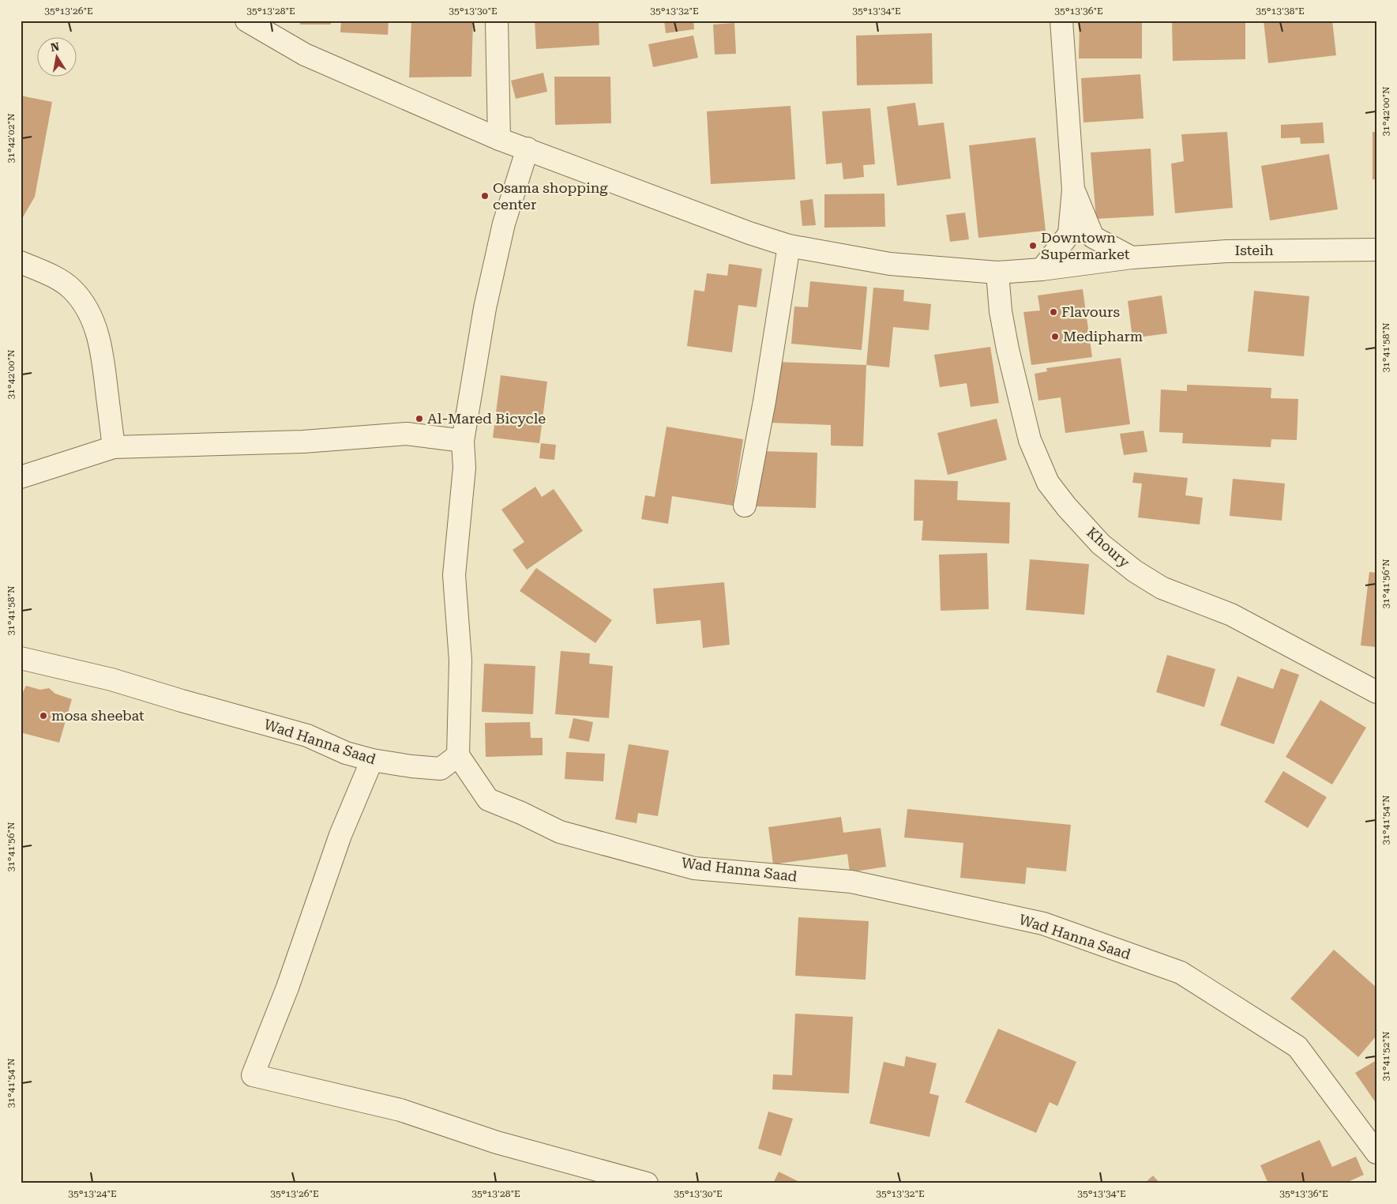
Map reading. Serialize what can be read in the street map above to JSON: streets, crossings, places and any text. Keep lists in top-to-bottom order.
{
  "streets": {
    "street": ["Isteih", "Khoury", "Wad Hanna Saad"]
  },
  "crossings": [
    ["Isteih", "Khoury"]
  ],
  "places": [
    "Osama shopping center",
    "Downtown Supermarket",
    "Flavours",
    "Medipharm",
    "Al-Mared Bicycle",
    "mosa sheebat"
  ],
  "north": "top",
  "coordinates": [
    "35°13'26\"E",
    "35°13'28\"E",
    "35°13'30\"E",
    "35°13'32\"E",
    "35°13'34\"E",
    "35°13'36\"E",
    "35°13'38\"E",
    "31°42'00\"N",
    "31°42'02\"N",
    "31°41'58\"N",
    "31°41'56\"N",
    "31°41'54\"N",
    "31°41'52\"N",
    "35°13'24\"E"
  ]
}
